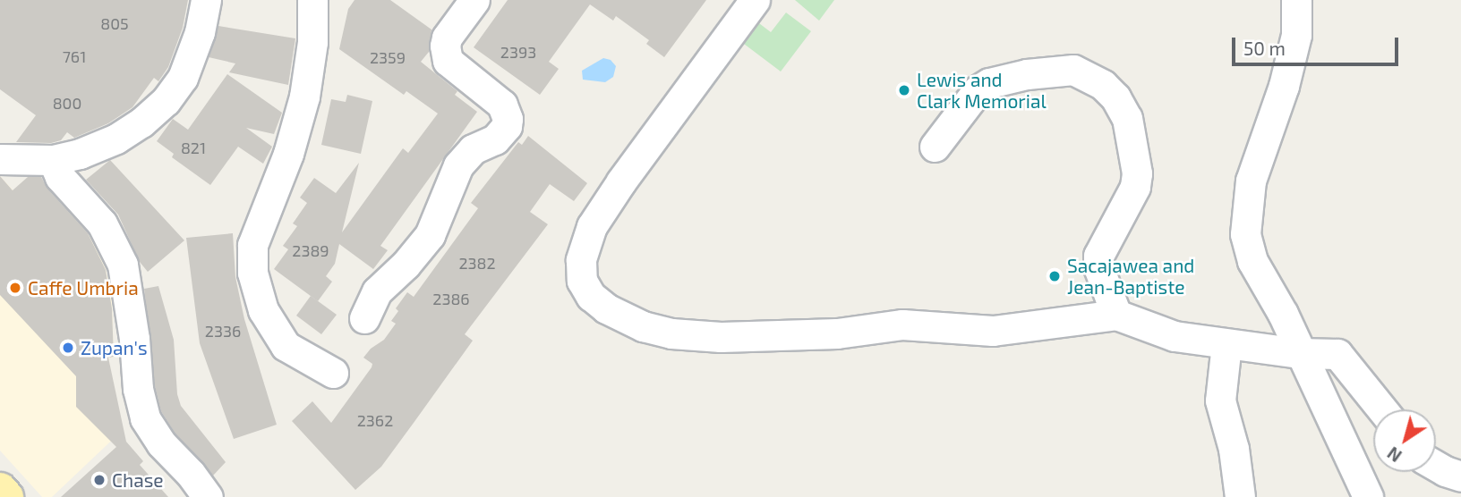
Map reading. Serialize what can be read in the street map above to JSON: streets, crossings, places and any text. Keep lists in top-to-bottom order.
{
  "places": [
    "Lewis and Clark Memorial",
    "Sacajawea and Jean-Baptiste",
    "Caffe Umbria",
    "Zupan's",
    "Chase"
  ],
  "house_numbers": [
    "805",
    "2393",
    "761",
    "2359",
    "800",
    "821",
    "2389",
    "2382",
    "2386",
    "2336",
    "2362"
  ],
  "scale_bar": "50 m",
  "north": "bottom left"
}
